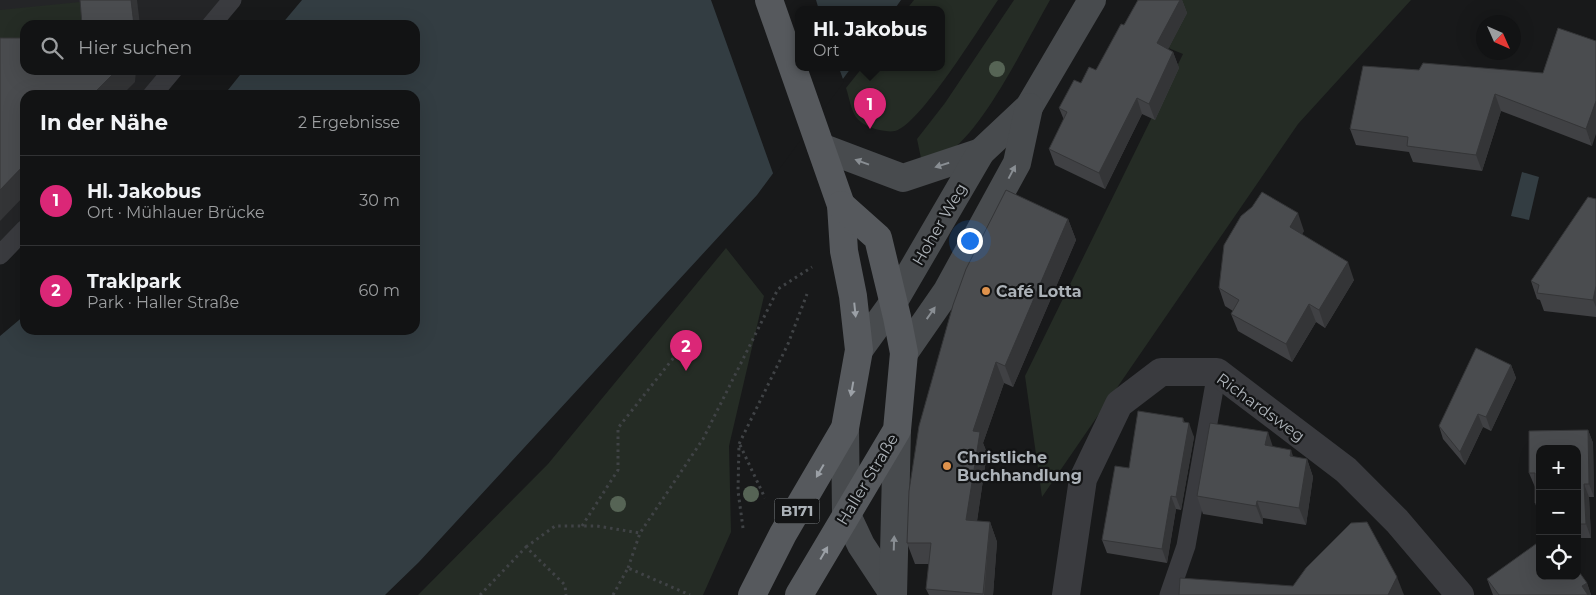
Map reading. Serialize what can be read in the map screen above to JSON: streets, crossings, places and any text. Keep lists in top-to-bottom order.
{
  "streets": {
    "main road": ["Haller Straße", "B171"],
    "street": ["Hoher Weg", "Richardsweg"]
  },
  "crossings": [
    ["Hoher Weg", "Haller Straße"],
    ["Haller Straße", "B171"]
  ],
  "places": ["Café Lotta", "Christliche Buchhandlung"],
  "north": "bottom right",
  "page": {
    "popup": ["Hl. Jakobus", "Ort"],
    "search": "Hier suchen",
    "pins": ["1", "2"],
    "heading": ["In der Nähe", "2 Ergebnisse"],
    "list": [
      {
        "mark": "1",
        "name": "Hl. Jakobus",
        "note": "Ort · Mühlauer Brücke",
        "value": "30 m"
      },
      {
        "mark": "2",
        "name": "Traklpark",
        "note": "Park · Haller Straße",
        "value": "60 m"
      }
    ],
    "map_buttons": ["+", "−"]
  }
}
